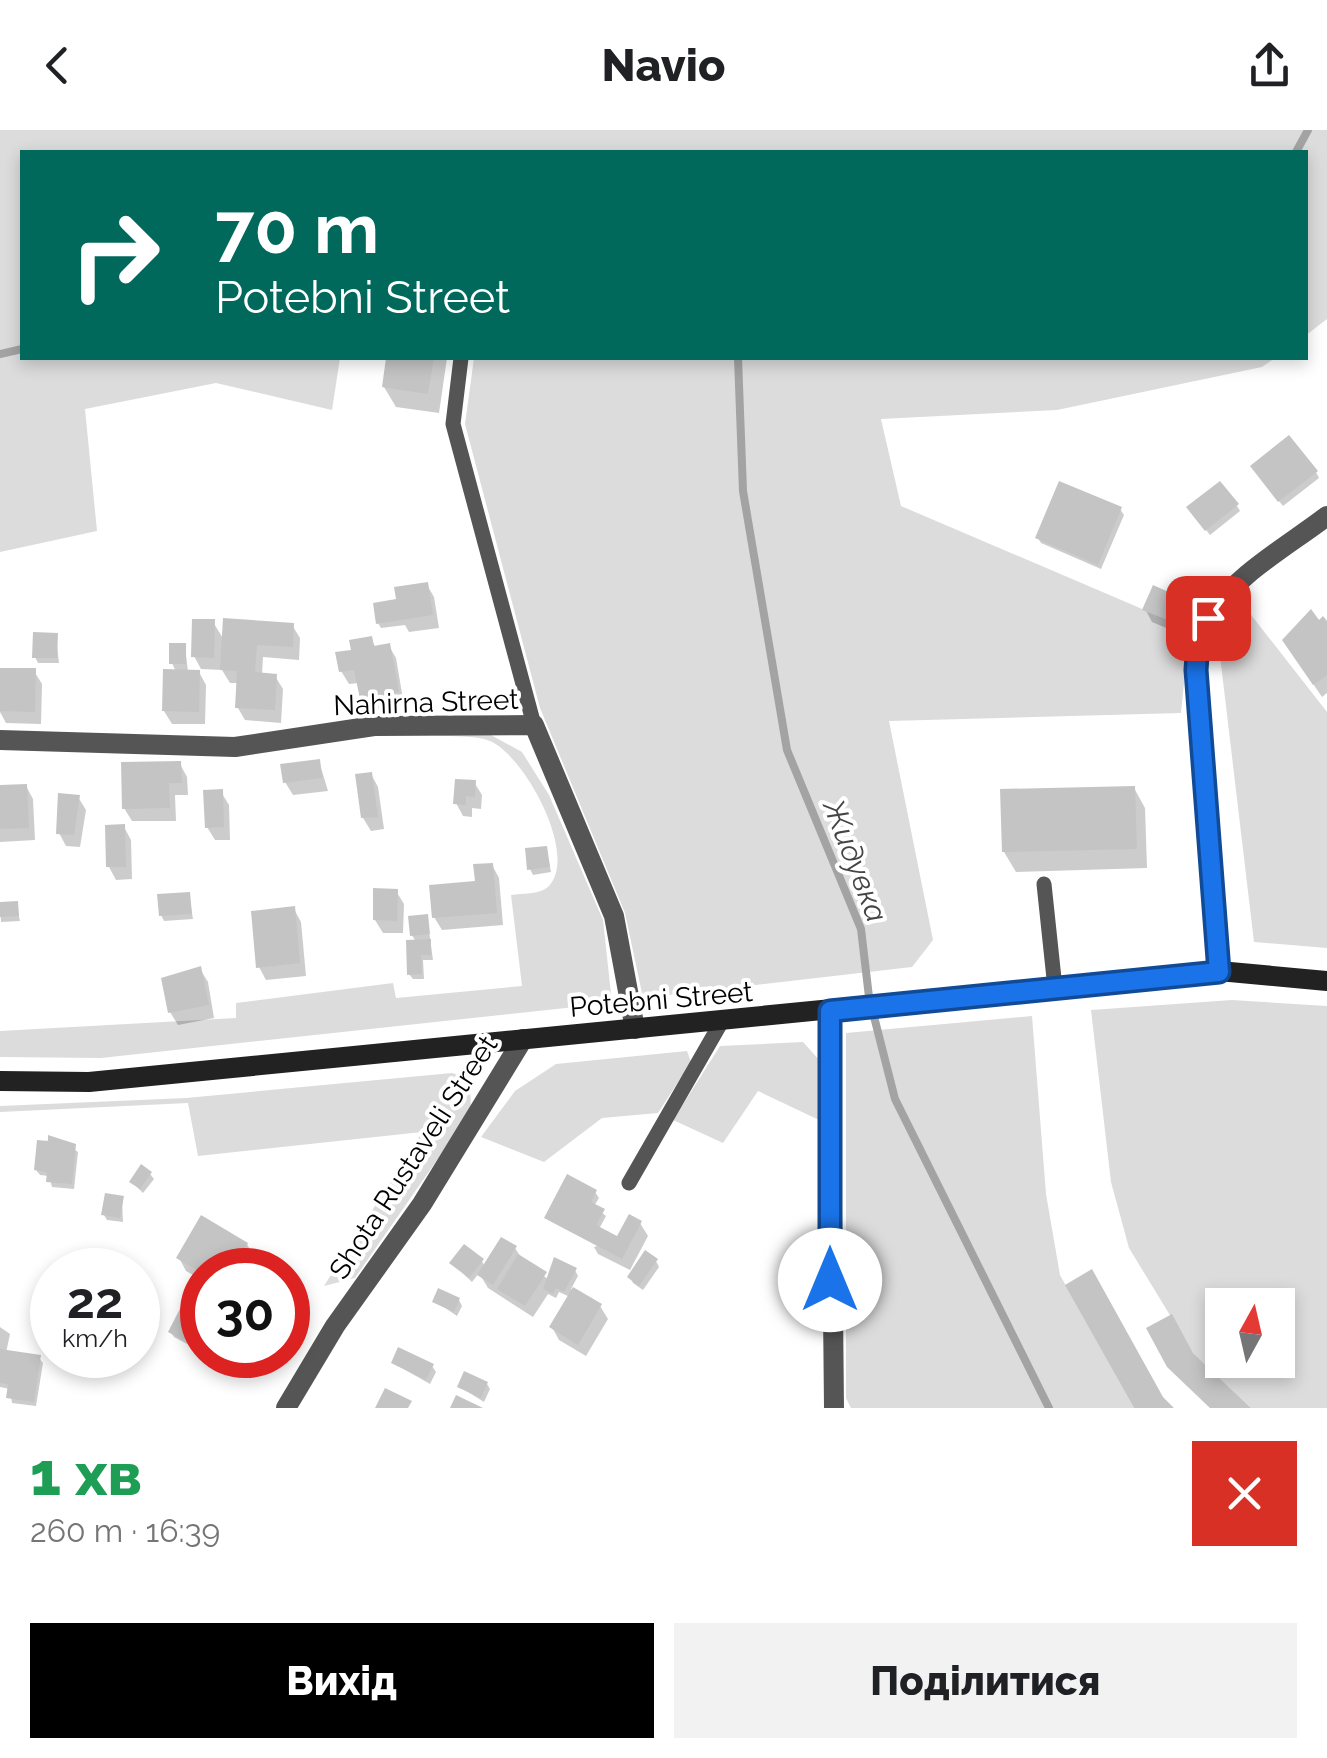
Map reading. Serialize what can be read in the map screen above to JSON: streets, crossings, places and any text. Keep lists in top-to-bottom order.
{
  "streets": {
    "street": ["Nahirna Street", "Potebni Street", "Shota Rustaveli Street"]
  },
  "crossings": [
    ["Nahirna Street", "Potebni Street"],
    ["Potebni Street", "Shota Rustaveli Street"]
  ],
  "water": ["Жидувка"],
  "north": "top",
  "page": {
    "header": "Navio",
    "turn": ["70 m", "Potebni Street"],
    "speed": "22 km/h",
    "limit": "30",
    "heading": ["1 хв", "260 m · 16:39"],
    "buttons": ["Вихід", "Поділитися"]
  }
}
